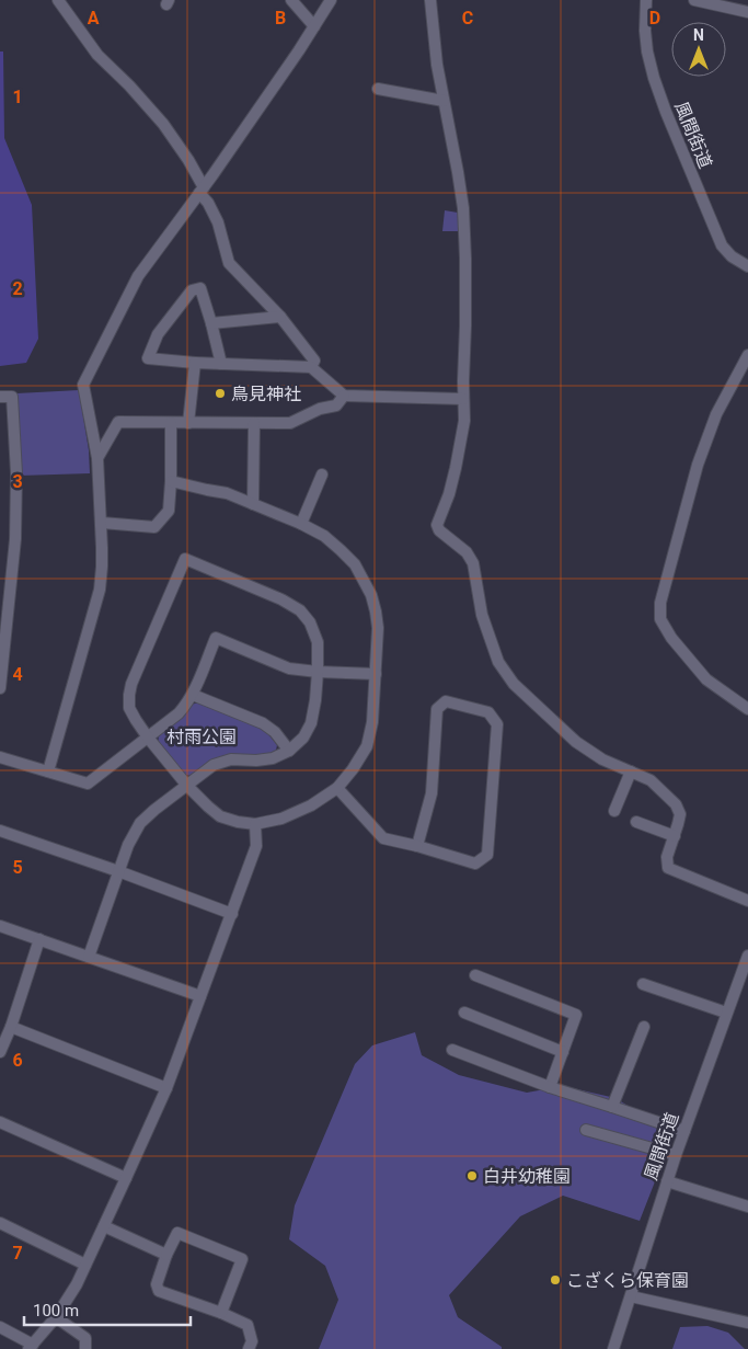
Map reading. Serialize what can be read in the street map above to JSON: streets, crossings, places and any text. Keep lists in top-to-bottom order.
{
  "streets": {
    "street": ["風間街道"]
  },
  "parks": ["村雨公園"],
  "places": ["鳥見神社", "白井幼稚園", "こざくら保育園"],
  "scale_bar": "100 m",
  "north": "top",
  "grid": {
    "columns": [
      "A",
      "B",
      "C",
      "D"
    ],
    "rows": [
      "1",
      "2",
      "3",
      "4",
      "5",
      "6",
      "7"
    ]
  }
}
